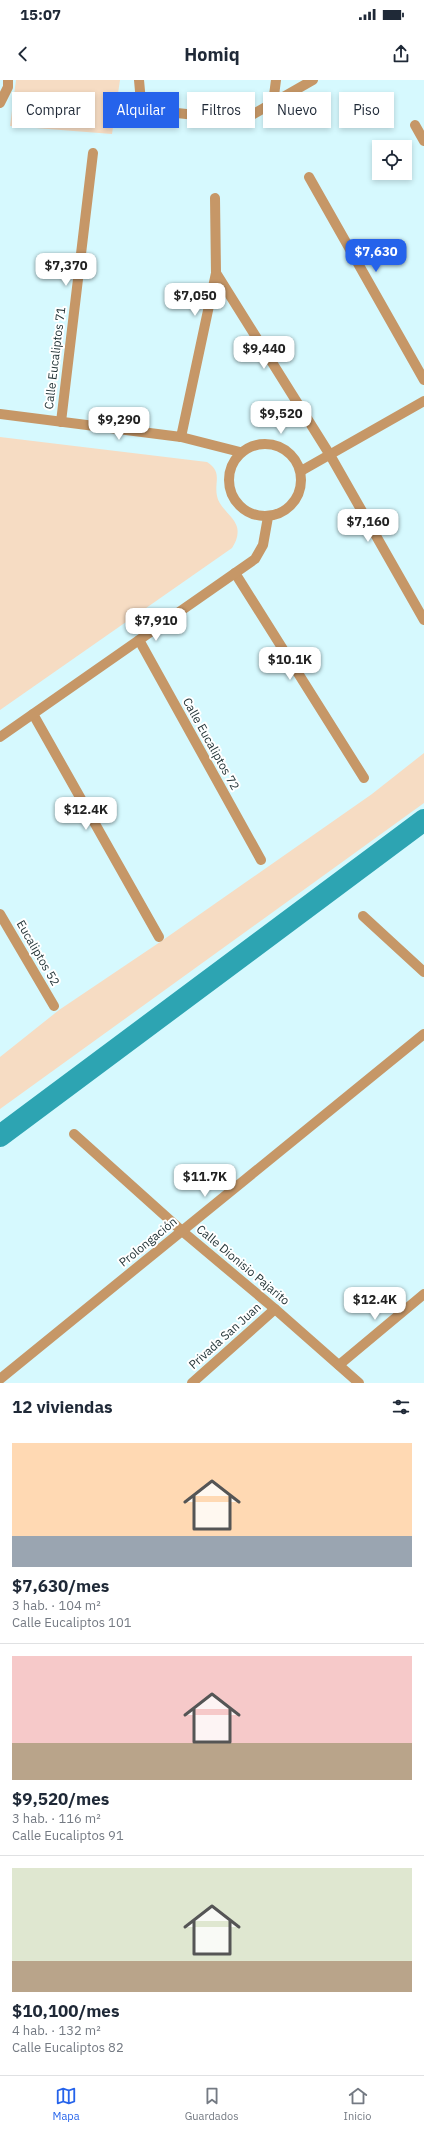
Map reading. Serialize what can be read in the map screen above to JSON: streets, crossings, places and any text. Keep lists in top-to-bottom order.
{
  "streets": {
    "street": [
      "Calle Eucaliptos 71",
      "Calle Eucaliptos 72",
      "Eucaliptos 52",
      "Prolongación",
      "Calle Dionisio Pajarito",
      "Privada San Juan"
    ]
  },
  "crossings": [
    ["Prolongación", "Calle Dionisio Pajarito"],
    ["Calle Dionisio Pajarito", "Privada San Juan"]
  ],
  "page": {
    "status": "15:07",
    "header": "Homiq",
    "chip": [
      "Comprar",
      "Alquilar",
      "Filtros",
      "Nuevo",
      "Piso"
    ],
    "price": [
      "$7,630",
      "$7,370",
      "$7,050",
      "$9,440",
      "$9,520",
      "$9,290",
      "$7,160",
      "$7,910",
      "$10.1K",
      "$12.4K",
      "$11.7K",
      "$12.4K"
    ],
    "heading": "12 viviendas",
    "list": [
      {
        "name": "$7,630/mes",
        "note": "3 hab. · 104 m² · Calle Eucaliptos 101"
      },
      {
        "name": "$9,520/mes",
        "note": "3 hab. · 116 m² · Calle Eucaliptos 91"
      },
      {
        "name": "$10,100/mes",
        "note": "4 hab. · 132 m² · Calle Eucaliptos 82"
      }
    ],
    "tabs": ["Mapa", "Guardados", "Inicio"]
  }
}
